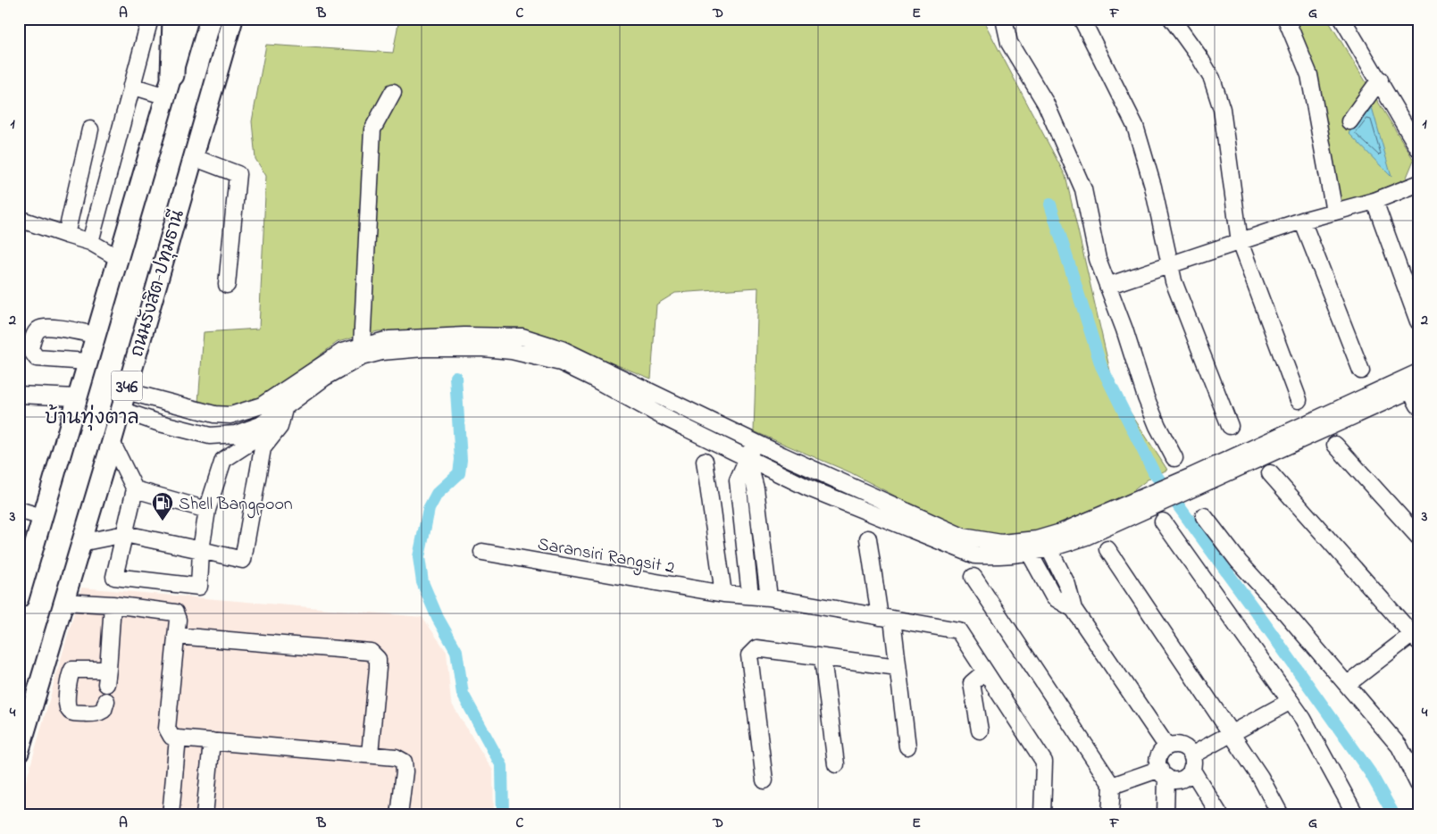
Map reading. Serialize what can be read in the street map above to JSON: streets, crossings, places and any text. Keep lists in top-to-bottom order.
{
  "streets": {
    "main road": ["ถนนรังสิต-ปทุมธานี", "346"],
    "street": ["Saransiri Rangsit 2"]
  },
  "districts": ["บ้านทุ่งตาล"],
  "places": {
    "fuel station": ["Shell Bangpoon"]
  },
  "grid": {
    "columns": [
      "A",
      "B",
      "C",
      "D",
      "E",
      "F",
      "G"
    ],
    "rows": [
      "1",
      "2",
      "3",
      "4"
    ]
  }
}
